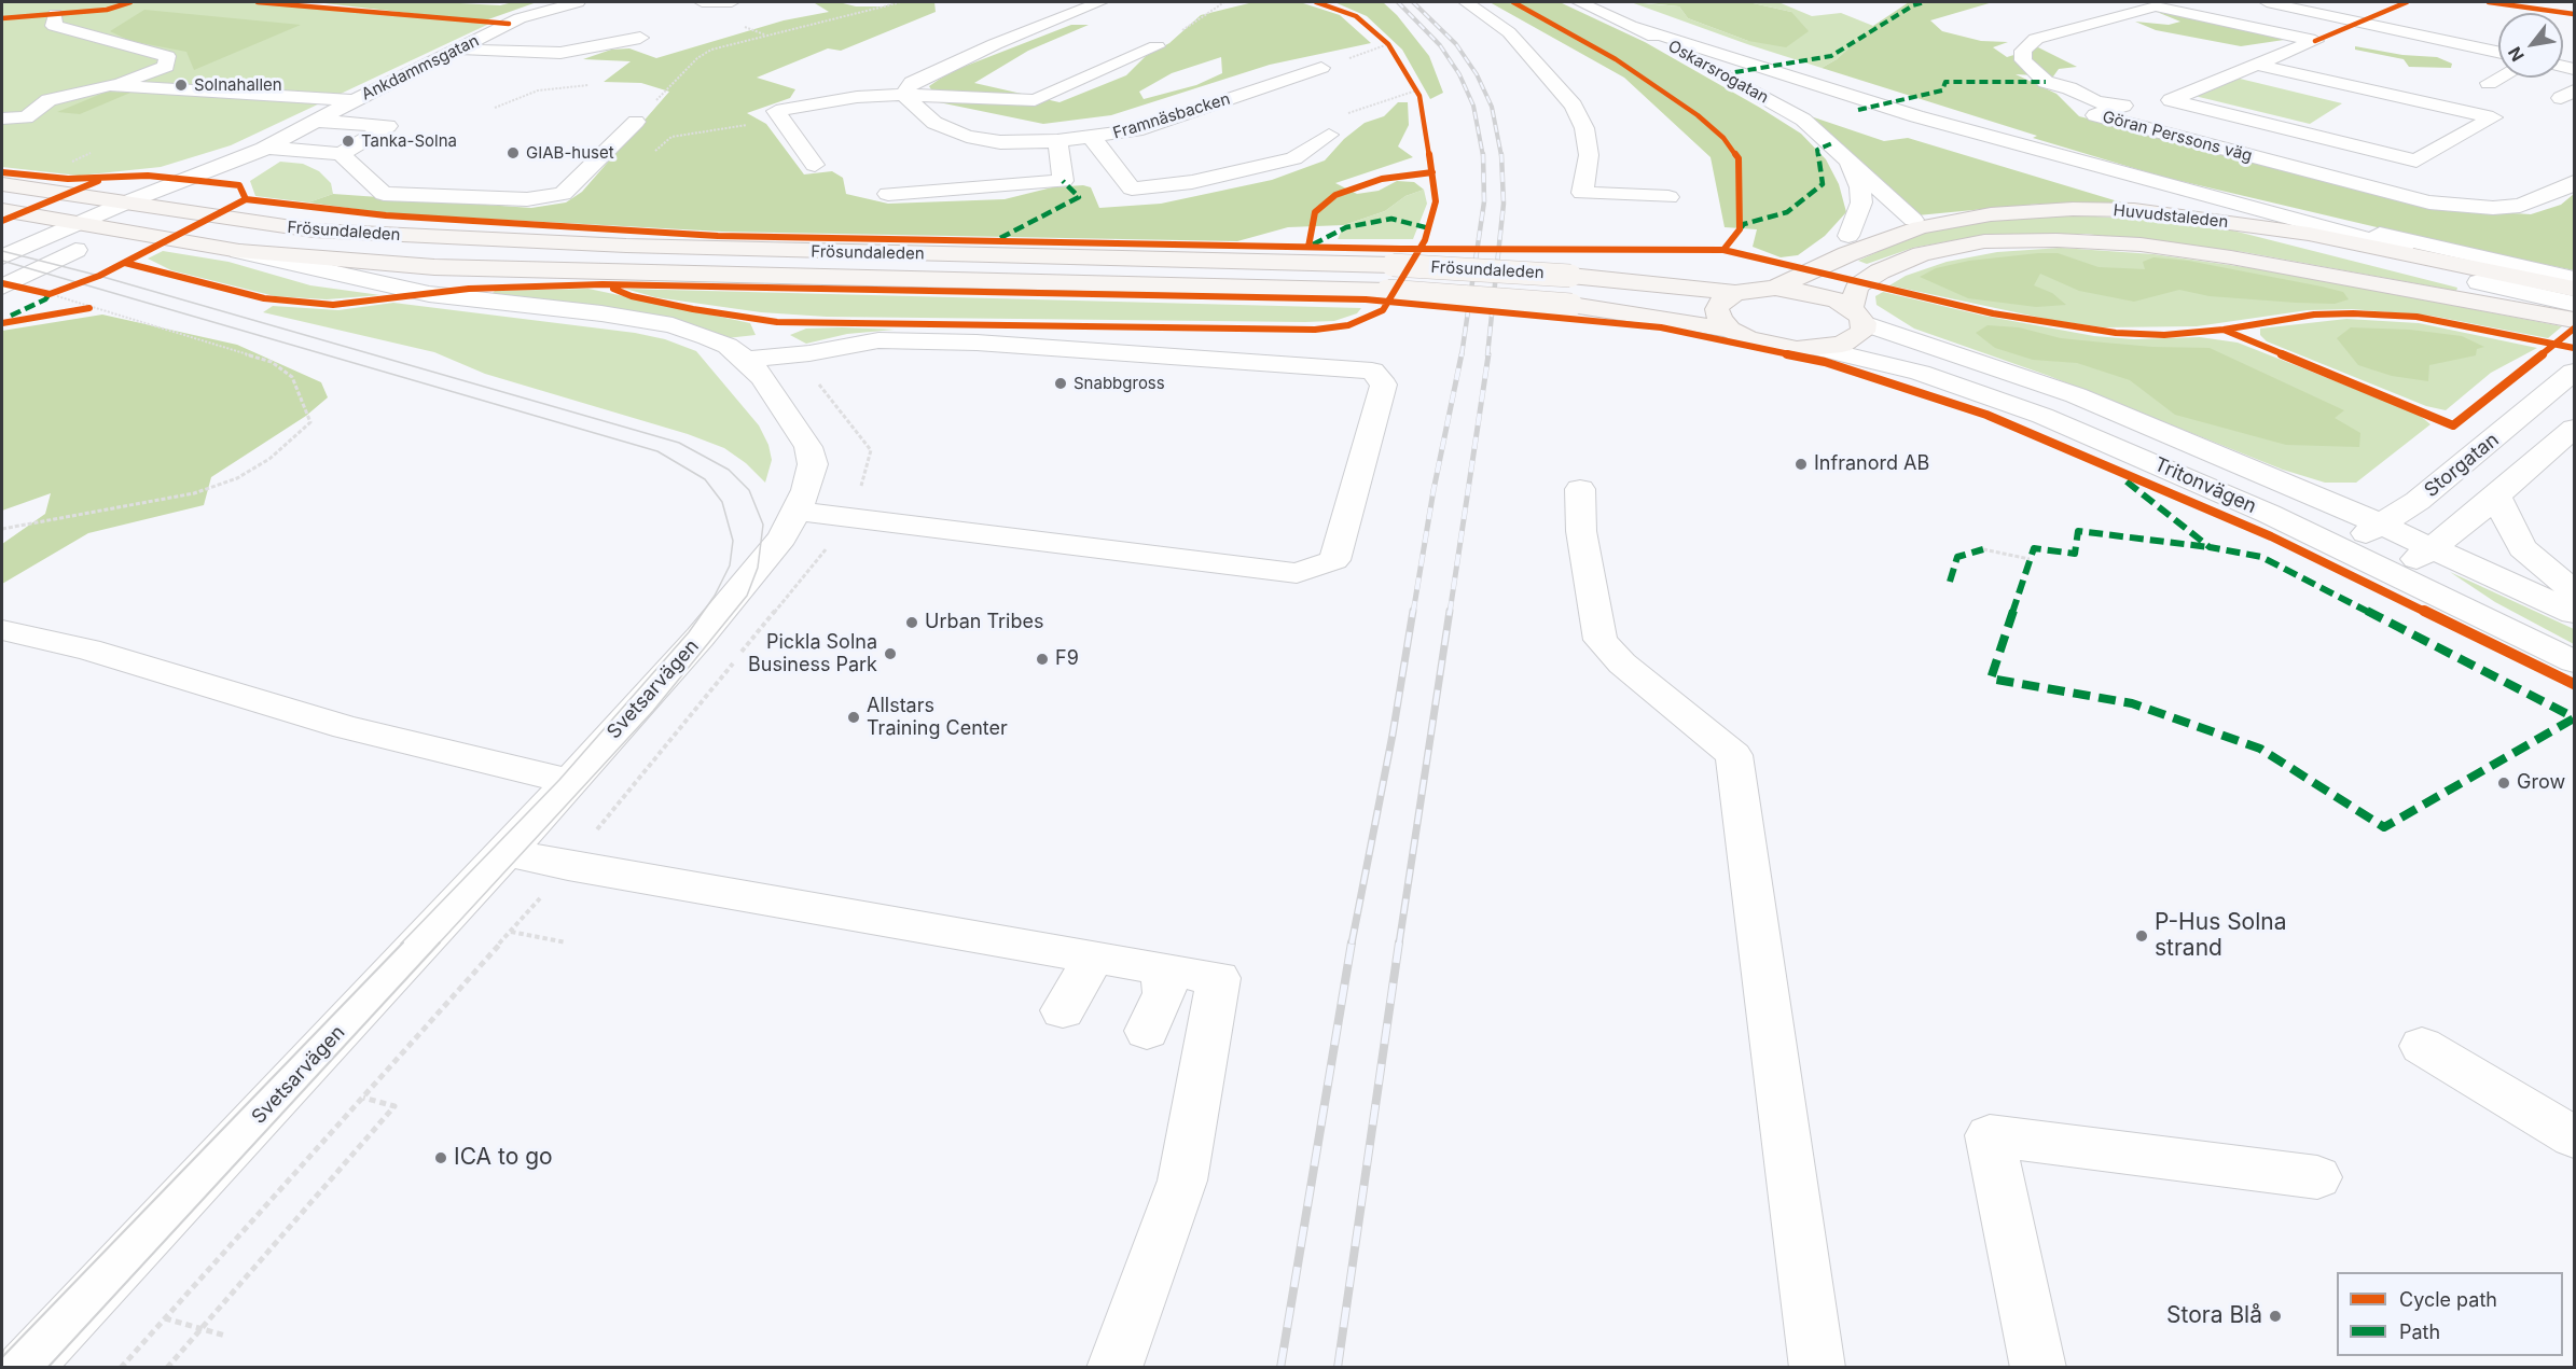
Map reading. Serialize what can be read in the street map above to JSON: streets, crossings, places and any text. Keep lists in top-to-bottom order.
{
  "streets": {
    "main road": ["Huvudstaleden", "Frösundaleden"],
    "street": [
      "Ankdammsgatan",
      "Oskarsrogatan",
      "Framnäsbacken",
      "Göran Perssons väg",
      "Storgatan",
      "Tritonvägen",
      "Svetsarvägen"
    ]
  },
  "crossings": [
    ["Ankdammsgatan", "Frösundaleden"],
    ["Huvudstaleden", "Frösundaleden"],
    ["Huvudstaleden", "Tritonvägen"],
    ["Frösundaleden", "Tritonvägen"],
    ["Frösundaleden", "Svetsarvägen"],
    ["Storgatan", "Tritonvägen"]
  ],
  "places": [
    "Solnahallen",
    "Tanka-Solna",
    "GIAB-huset",
    "Snabbgross",
    "Infranord AB",
    "Urban Tribes",
    "Pickla Solna Business Park",
    "F9",
    "Allstars Training Center",
    "Grow",
    "P-Hus Solna strand",
    "ICA to go",
    "Stora Blå"
  ],
  "legend": ["Cycle path", "Path"],
  "north": "bottom left"
}
